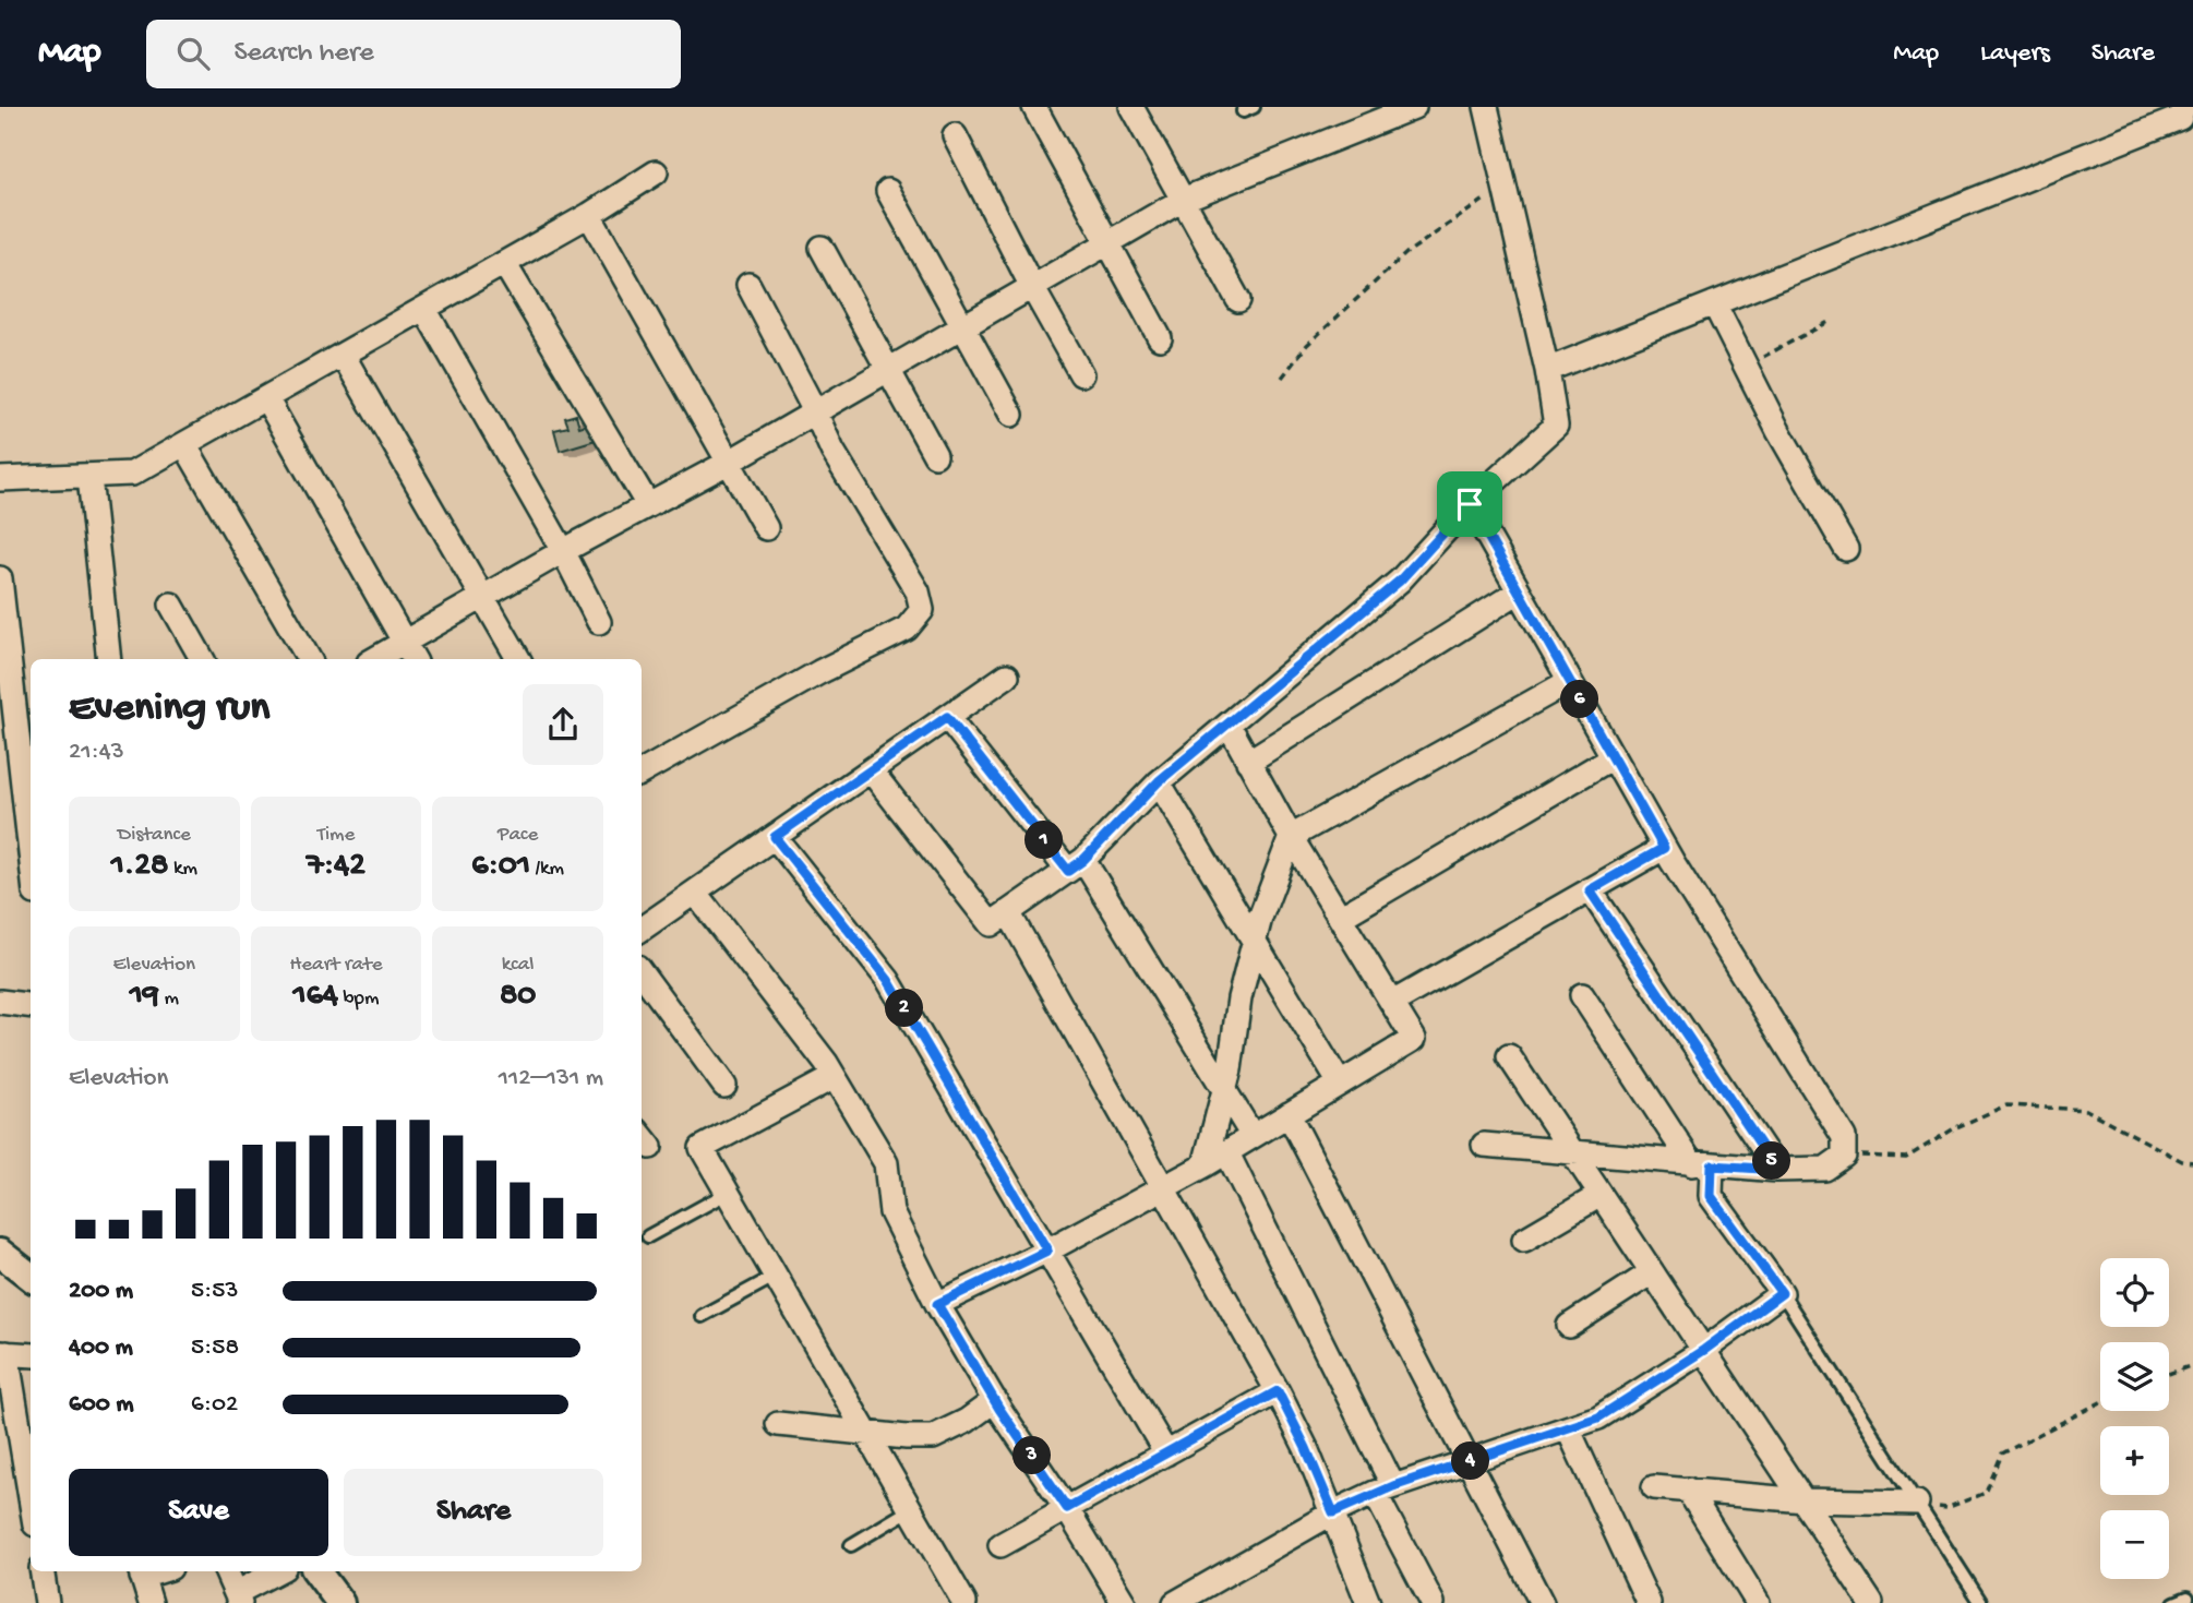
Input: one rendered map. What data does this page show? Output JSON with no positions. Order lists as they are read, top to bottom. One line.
{"page":{"header":"Map","search":"Search here","nav":["Map","Layers","Share"],"heading":["Evening run","21:43"],"pins":["6","1","2","5","3","4"],"stats":[["Distance","1.28 km"],["Time","7:42"],["Pace","6:01 /km"],["Elevation","19 m"],["Heart rate","164 bpm"],["kcal","80"]],"chart":["Elevation","112–131 m"],"map_buttons":["+","−"],"list":[{"name":"200 m","note":"5:53"},{"name":"400 m","note":"5:58"},{"name":"600 m","note":"6:02"}],"buttons":["Save","Share"]}}
